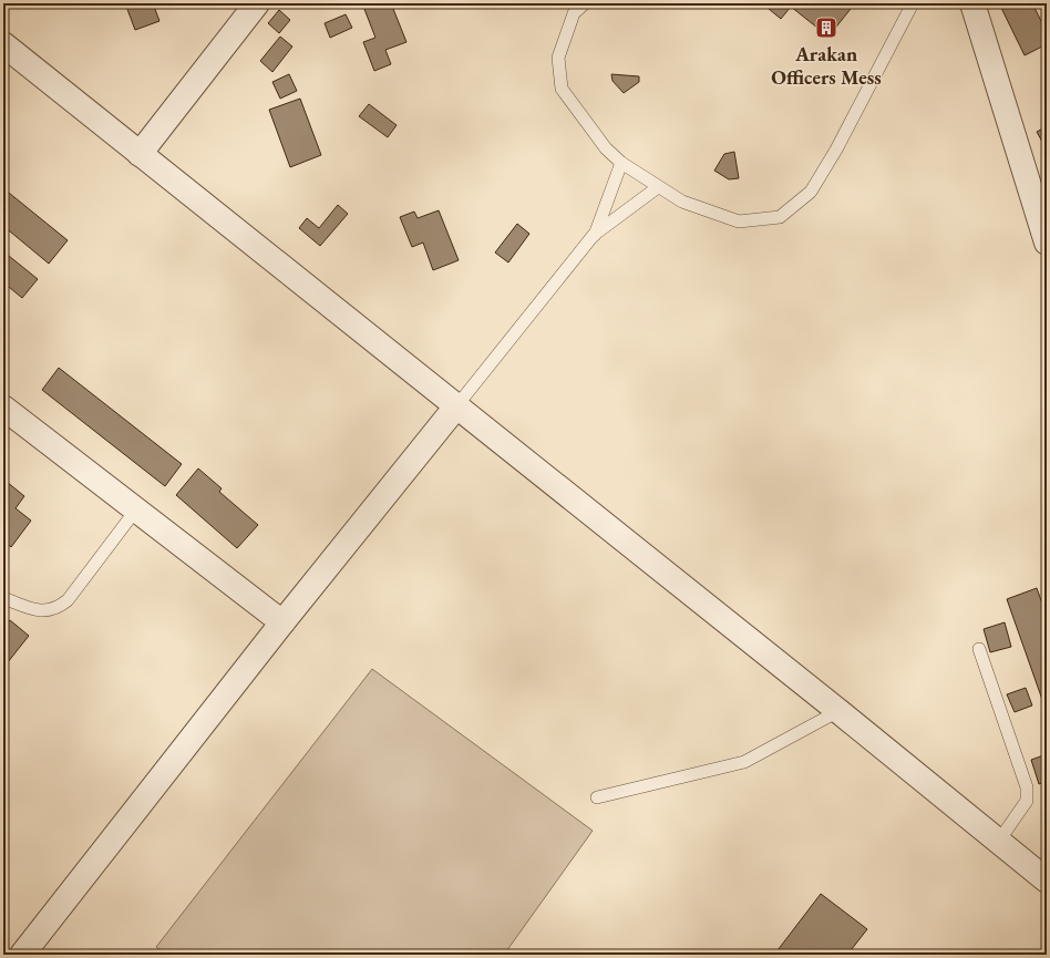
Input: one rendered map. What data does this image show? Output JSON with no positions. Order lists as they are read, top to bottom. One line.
{"places":{"building":["Arakan Officers Mess"]}}
